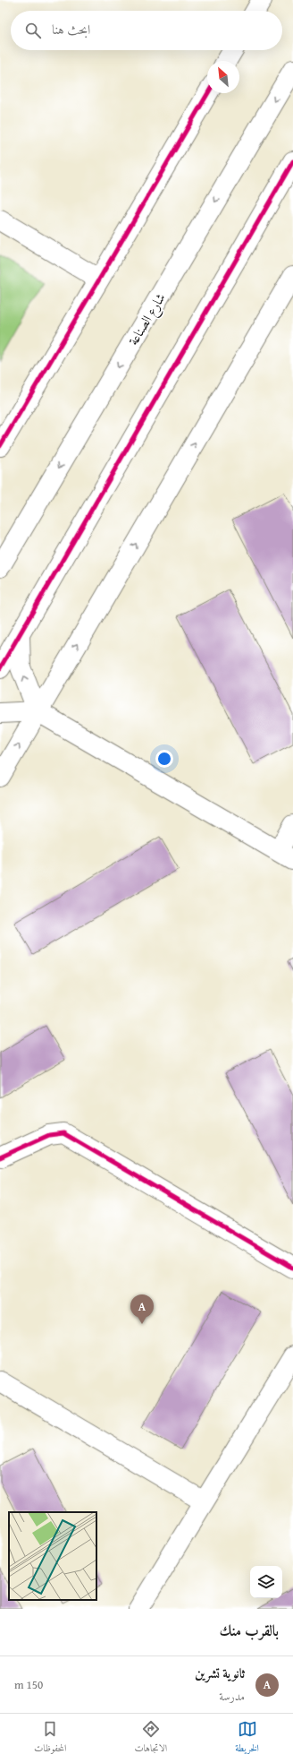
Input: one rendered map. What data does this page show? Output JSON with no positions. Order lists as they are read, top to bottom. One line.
{"streets":{"street":["شارع الصناعة"]},"north":"top left","page":{"search":"ابحث هنا","pins":"A","heading":"بالقرب منك","list":[{"mark":"A","name":"ثانوية تشرين","note":"مدرسة","value":"150 m"}],"nav":["الخريطة","الاتجاهات","المحفوظات"]}}
